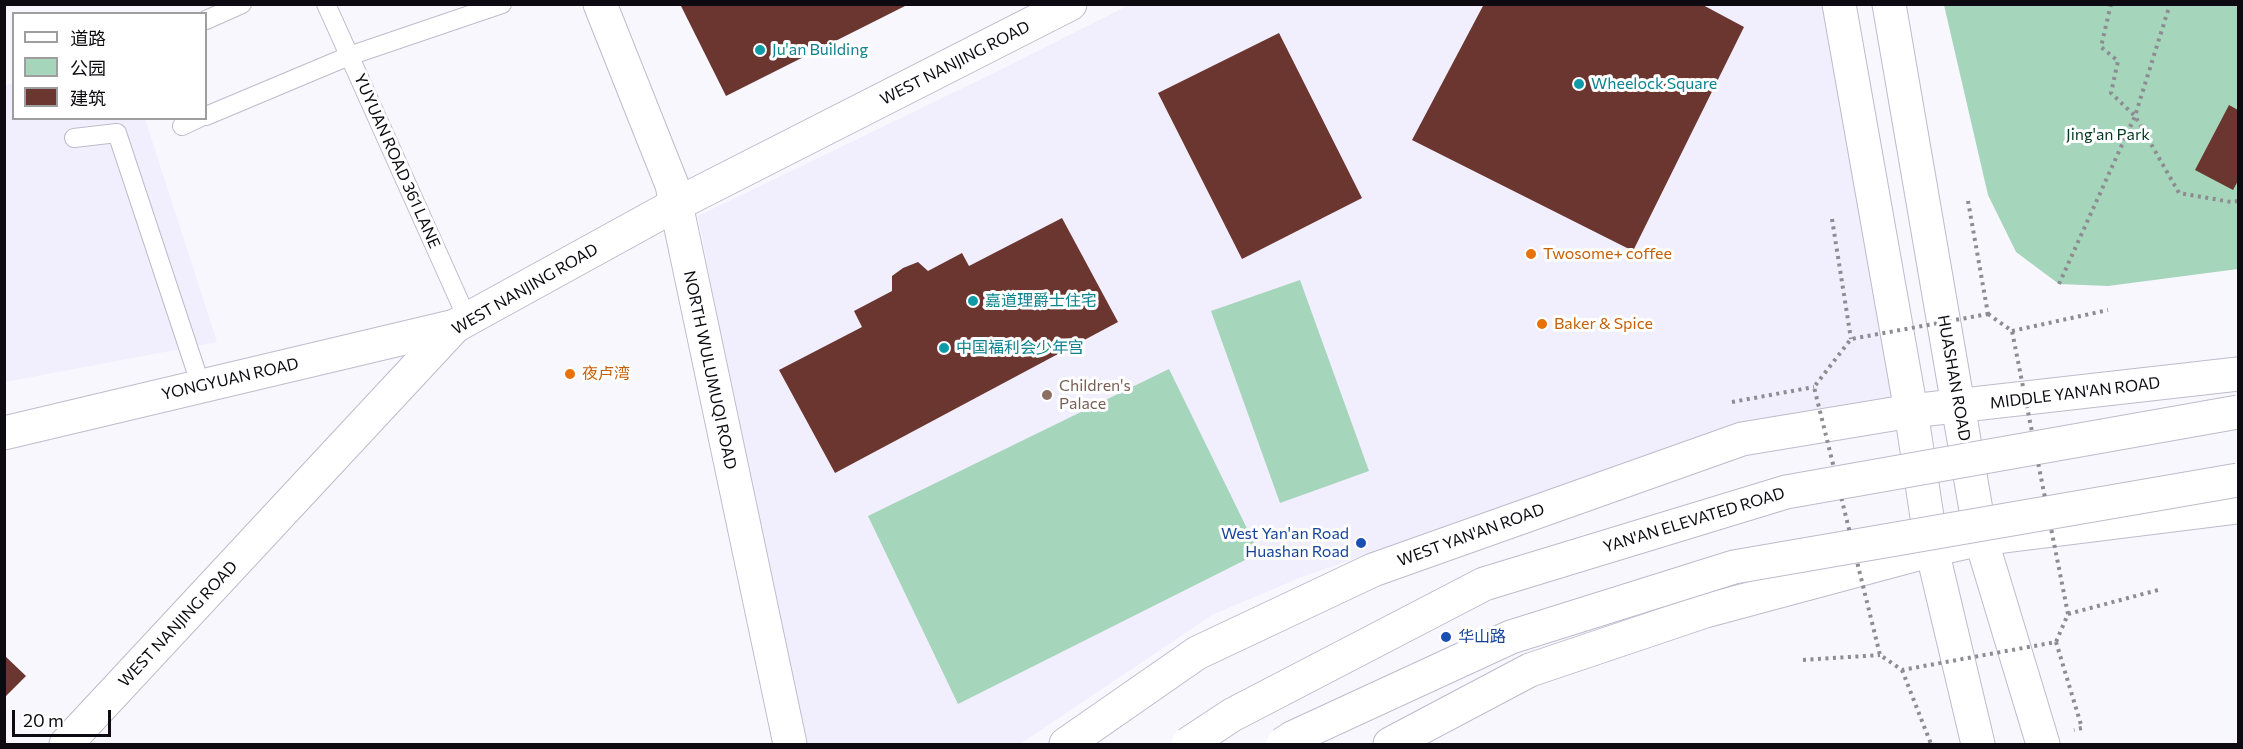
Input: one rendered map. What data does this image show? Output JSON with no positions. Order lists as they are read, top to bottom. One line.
{"streets":{"main road":["WEST NANJING ROAD","NORTH WULUMUQI ROAD","HUASHAN ROAD","YONGYUAN ROAD","MIDDLE YAN'AN ROAD","YAN'AN ELEVATED ROAD","WEST YAN'AN ROAD"],"lane":["YUYUAN ROAD 361 LANE"]},"crossings":[["WEST NANJING ROAD","YUYUAN ROAD 361 LANE"],["WEST NANJING ROAD","NORTH WULUMUQI ROAD"],["WEST NANJING ROAD","YONGYUAN ROAD"],["YUYUAN ROAD 361 LANE","YONGYUAN ROAD"],["HUASHAN ROAD","MIDDLE YAN'AN ROAD"],["MIDDLE YAN'AN ROAD","WEST YAN'AN ROAD"]],"parks":["Jing'an Park"],"places":["Ju'an Building","Wheelock Square","Twosome+ coffee","嘉道理爵士住宅","Baker & Spice","中国福利会少年宫","夜卢湾","Children's Palace","West Yan'an Road Huashan Road","华山路"],"legend":["道路","公园","建筑"],"scale_bar":"20 m"}
